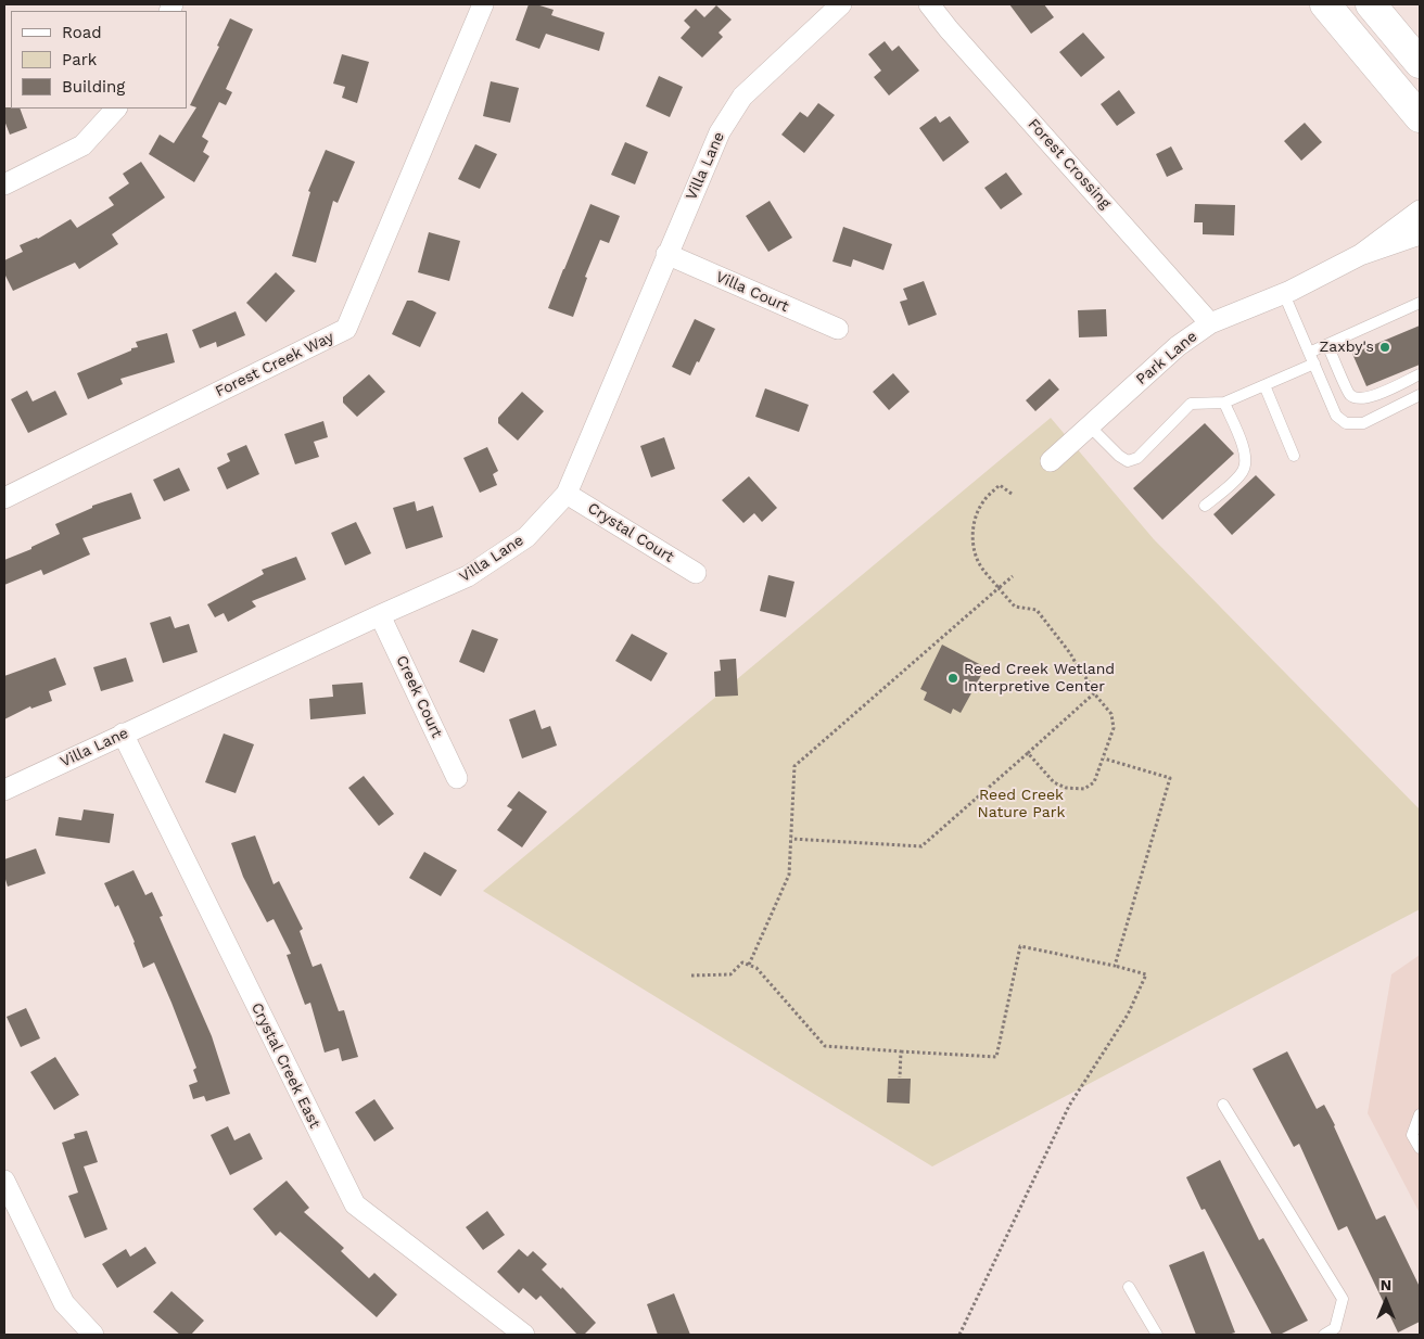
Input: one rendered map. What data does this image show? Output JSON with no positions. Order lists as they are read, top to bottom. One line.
{"streets":{"street":["Forest Crossing","Villa Lane","Villa Court","Park Lane","Forest Creek Way","Crystal Court","Creek Court","Crystal Creek East"]},"crossings":[["Forest Crossing","Park Lane"],["Villa Lane","Villa Court"],["Villa Lane","Crystal Court"],["Villa Lane","Creek Court"],["Villa Lane","Crystal Creek East"]],"parks":["Reed Creek Nature Park"],"places":["Zaxby's","Reed Creek Wetland Interpretive Center"],"legend":["Road","Park","Building"],"north":"top"}
